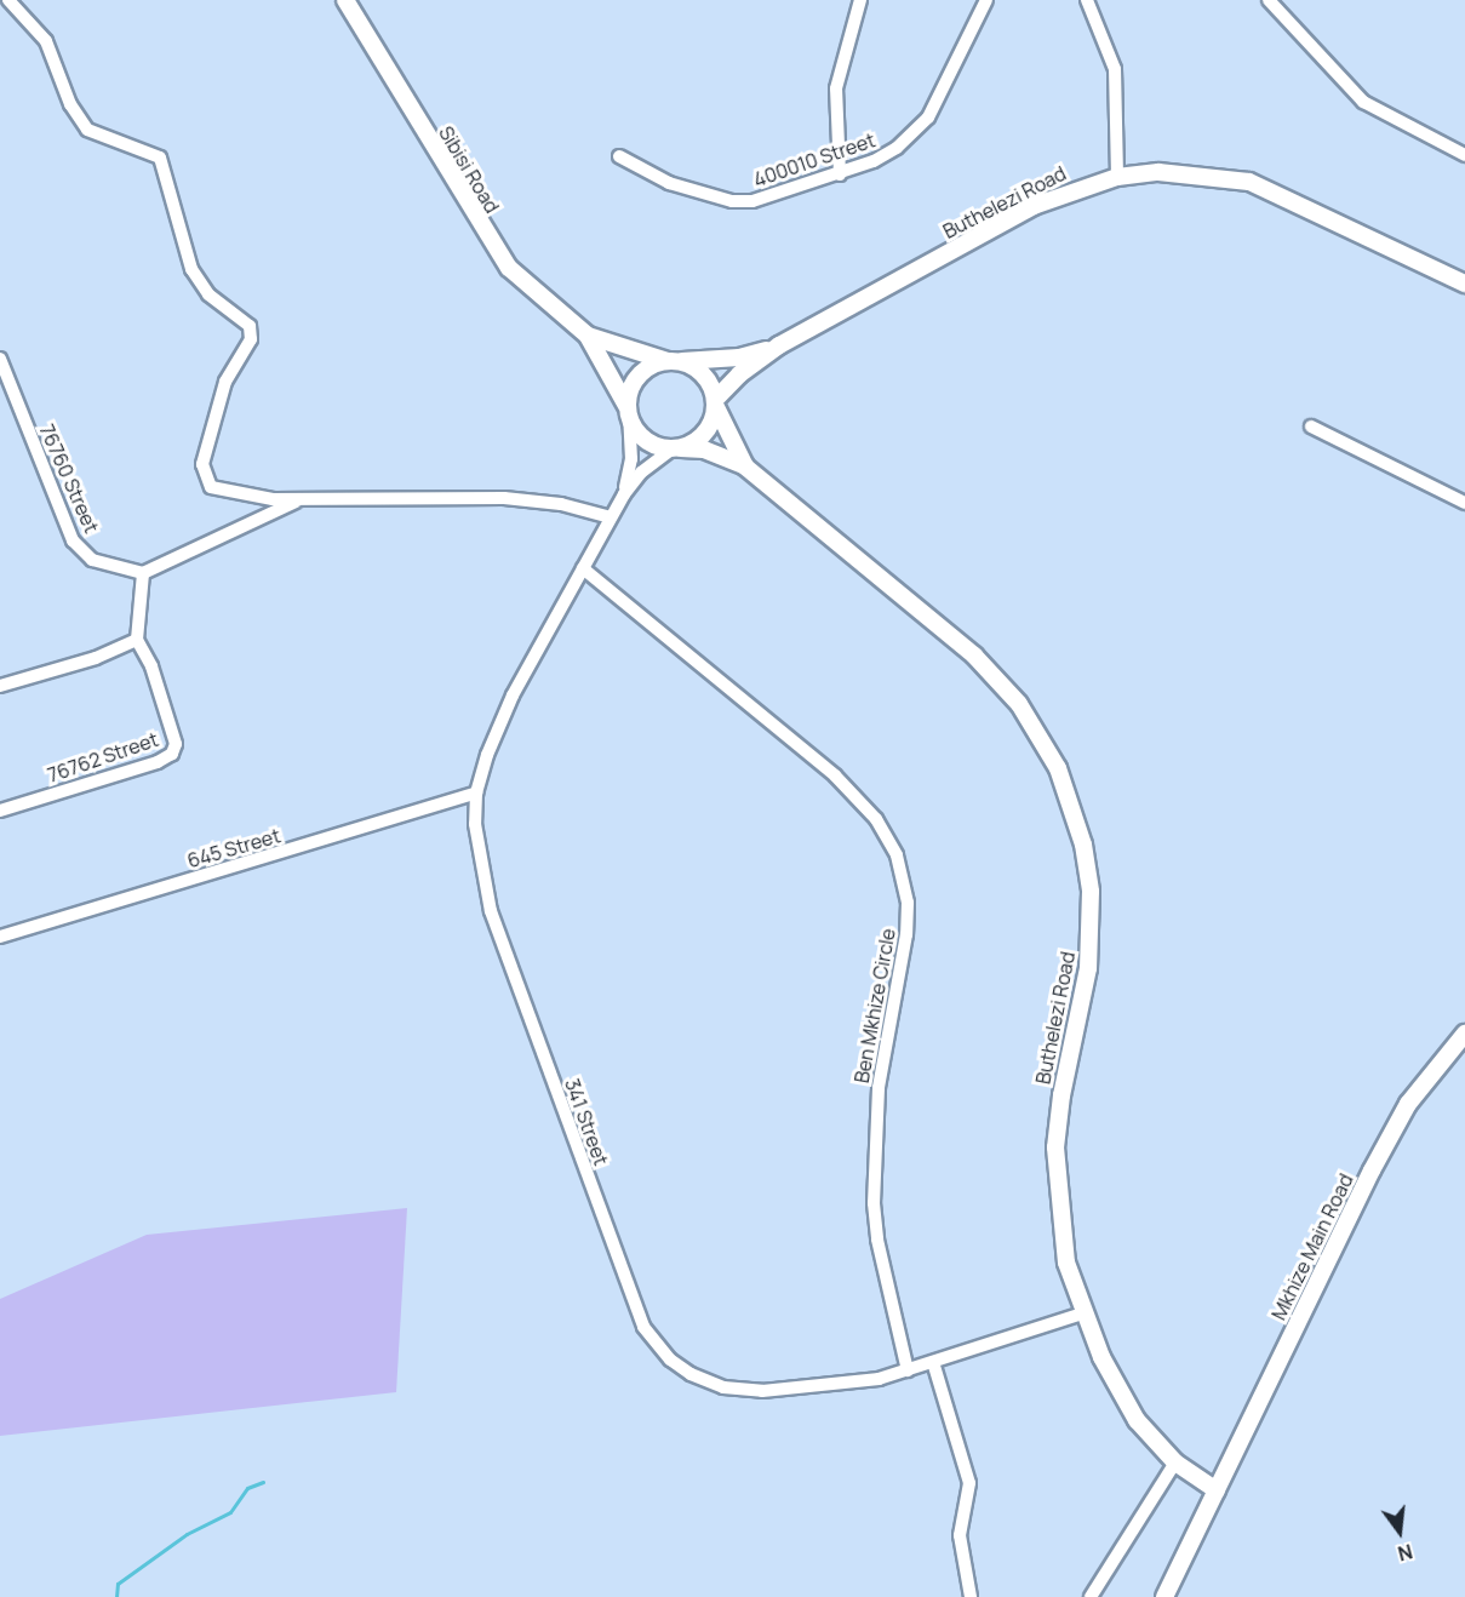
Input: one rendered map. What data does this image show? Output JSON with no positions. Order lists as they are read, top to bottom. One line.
{"streets":{"street":["400010 Street","Sibisi Road","Buthelezi Road","76760 Street","76762 Street","645 Street","Ben Mkhize Circle","341 Street","Mkhize Main Road"]},"crossings":[["Sibisi Road","Buthelezi Road"],["Sibisi Road","341 Street"],["Buthelezi Road","341 Street"],["Buthelezi Road","Mkhize Main Road"],["645 Street","341 Street"],["Ben Mkhize Circle","341 Street"]],"north":"bottom"}
